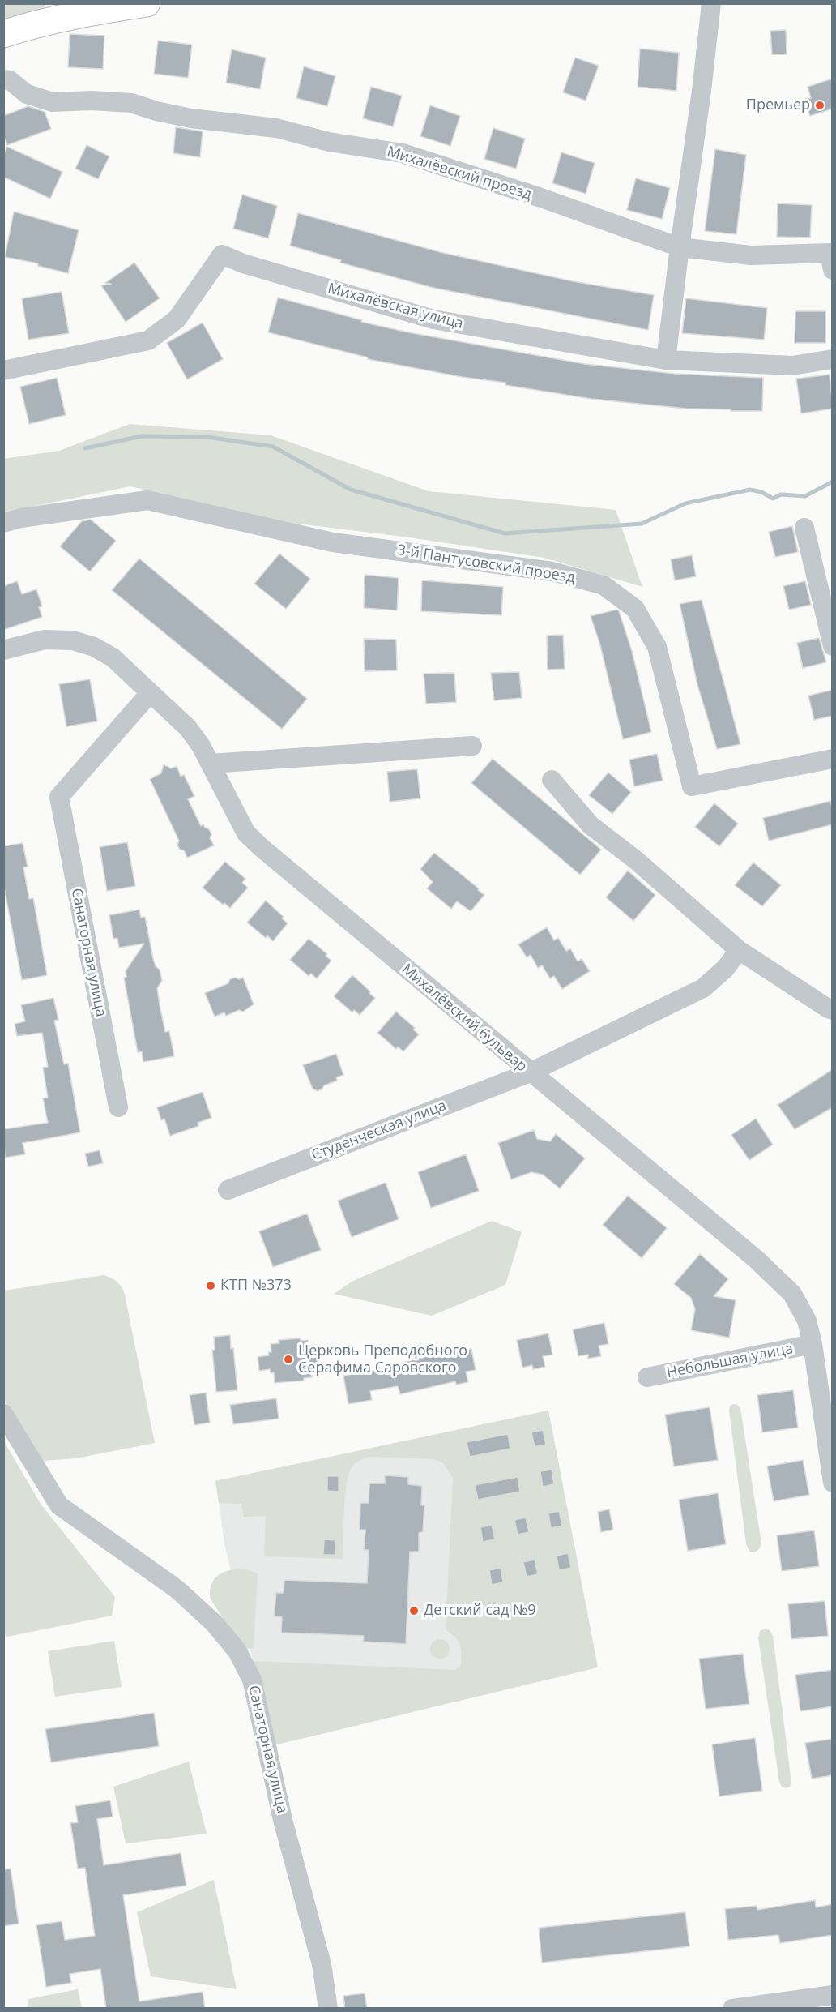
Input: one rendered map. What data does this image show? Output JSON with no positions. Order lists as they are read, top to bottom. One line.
{"streets":{"street":["Михалёвский проезд","Михалёвская улица","3-й Пантусовский проезд","Санаторная улица","Михалёвский бульвар","Студенческая улица","Небольшая улица"]},"crossings":[["Санаторная улица","Михалёвский бульвар"],["Михалёвский бульвар","Студенческая улица"],["Михалёвский бульвар","Небольшая улица"]],"places":["Премьер","КТП №373","Церковь Преподобного Серафима Саровского","Детский сад №9"]}
